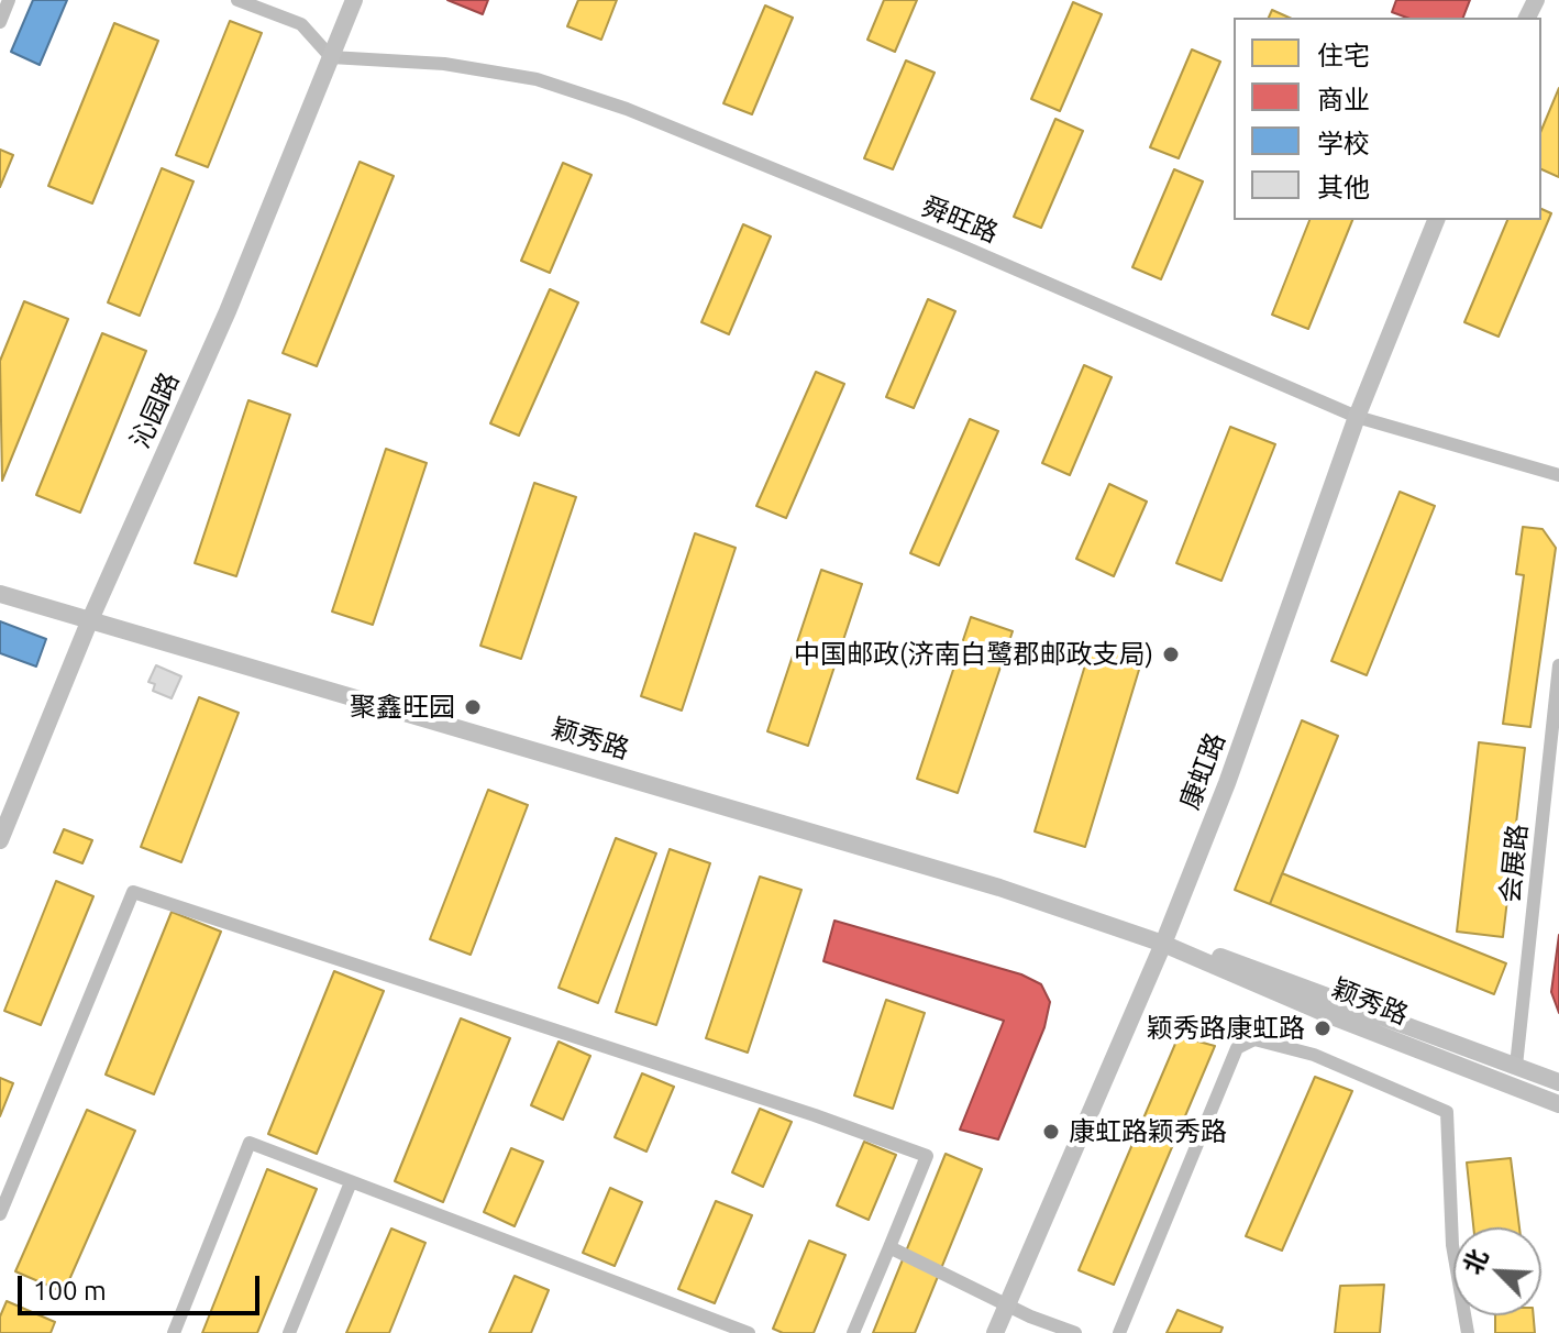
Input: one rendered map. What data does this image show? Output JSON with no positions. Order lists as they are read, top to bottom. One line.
{"streets":{"main road":["沁园路","颖秀路","康虹路"],"street":["舜旺路","会展路"]},"crossings":[["舜旺路","沁园路"],["舜旺路","康虹路"],["沁园路","颖秀路"],["颖秀路","康虹路"],["颖秀路","会展路"]],"places":["中国邮政(济南白鹭郡邮政支局)","聚鑫旺园","颖秀路康虹路","康虹路颖秀路"],"legend":["住宅","商业","学校","其他"],"scale_bar":"100 m","north":"top left"}
